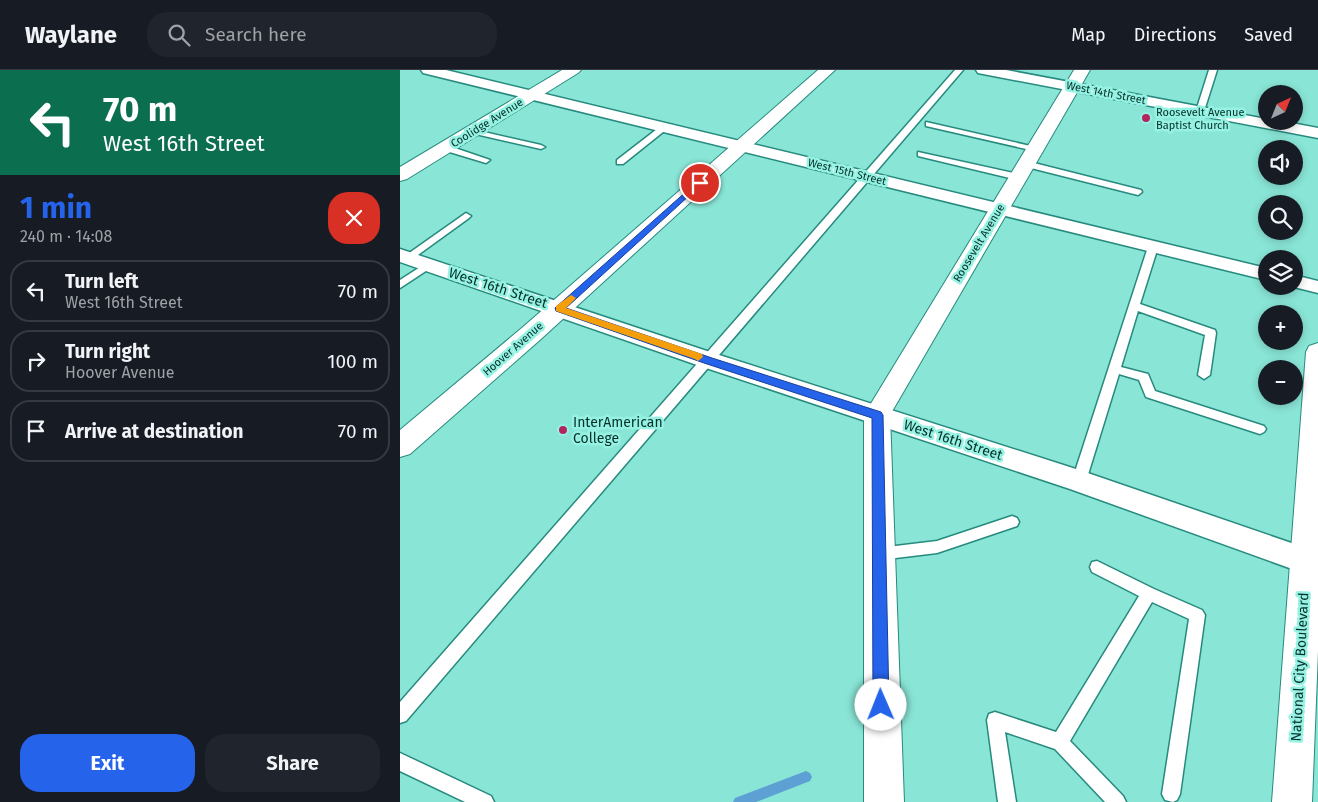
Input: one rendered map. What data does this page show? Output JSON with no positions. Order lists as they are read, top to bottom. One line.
{"streets":{"street":["West 14th Street","Coolidge Avenue","West 15th Street","Roosevelt Avenue","West 16th Street","Hoover Avenue","National City Boulevard"]},"crossings":[["West 14th Street","Roosevelt Avenue"],["Coolidge Avenue","West 15th Street"],["West 15th Street","Roosevelt Avenue"],["West 15th Street","Hoover Avenue"],["Roosevelt Avenue","West 16th Street"],["West 16th Street","Hoover Avenue"],["West 16th Street","National City Boulevard"]],"places":["Roosevelt Avenue Baptist Church","InterAmerican College"],"north":"top right","page":{"header":"Waylane","search":"Search here","nav":["Map","Directions","Saved"],"turn":["70 m","West 16th Street"],"map_buttons":["+","−"],"heading":["1 min","240 m · 14:08"],"list":[{"name":"Turn left","note":"West 16th Street","value":"70 m"},{"name":"Turn right","note":"Hoover Avenue","value":"100 m"},{"name":"Arrive at destination","value":"70 m"}],"buttons":["Exit","Share"]}}
